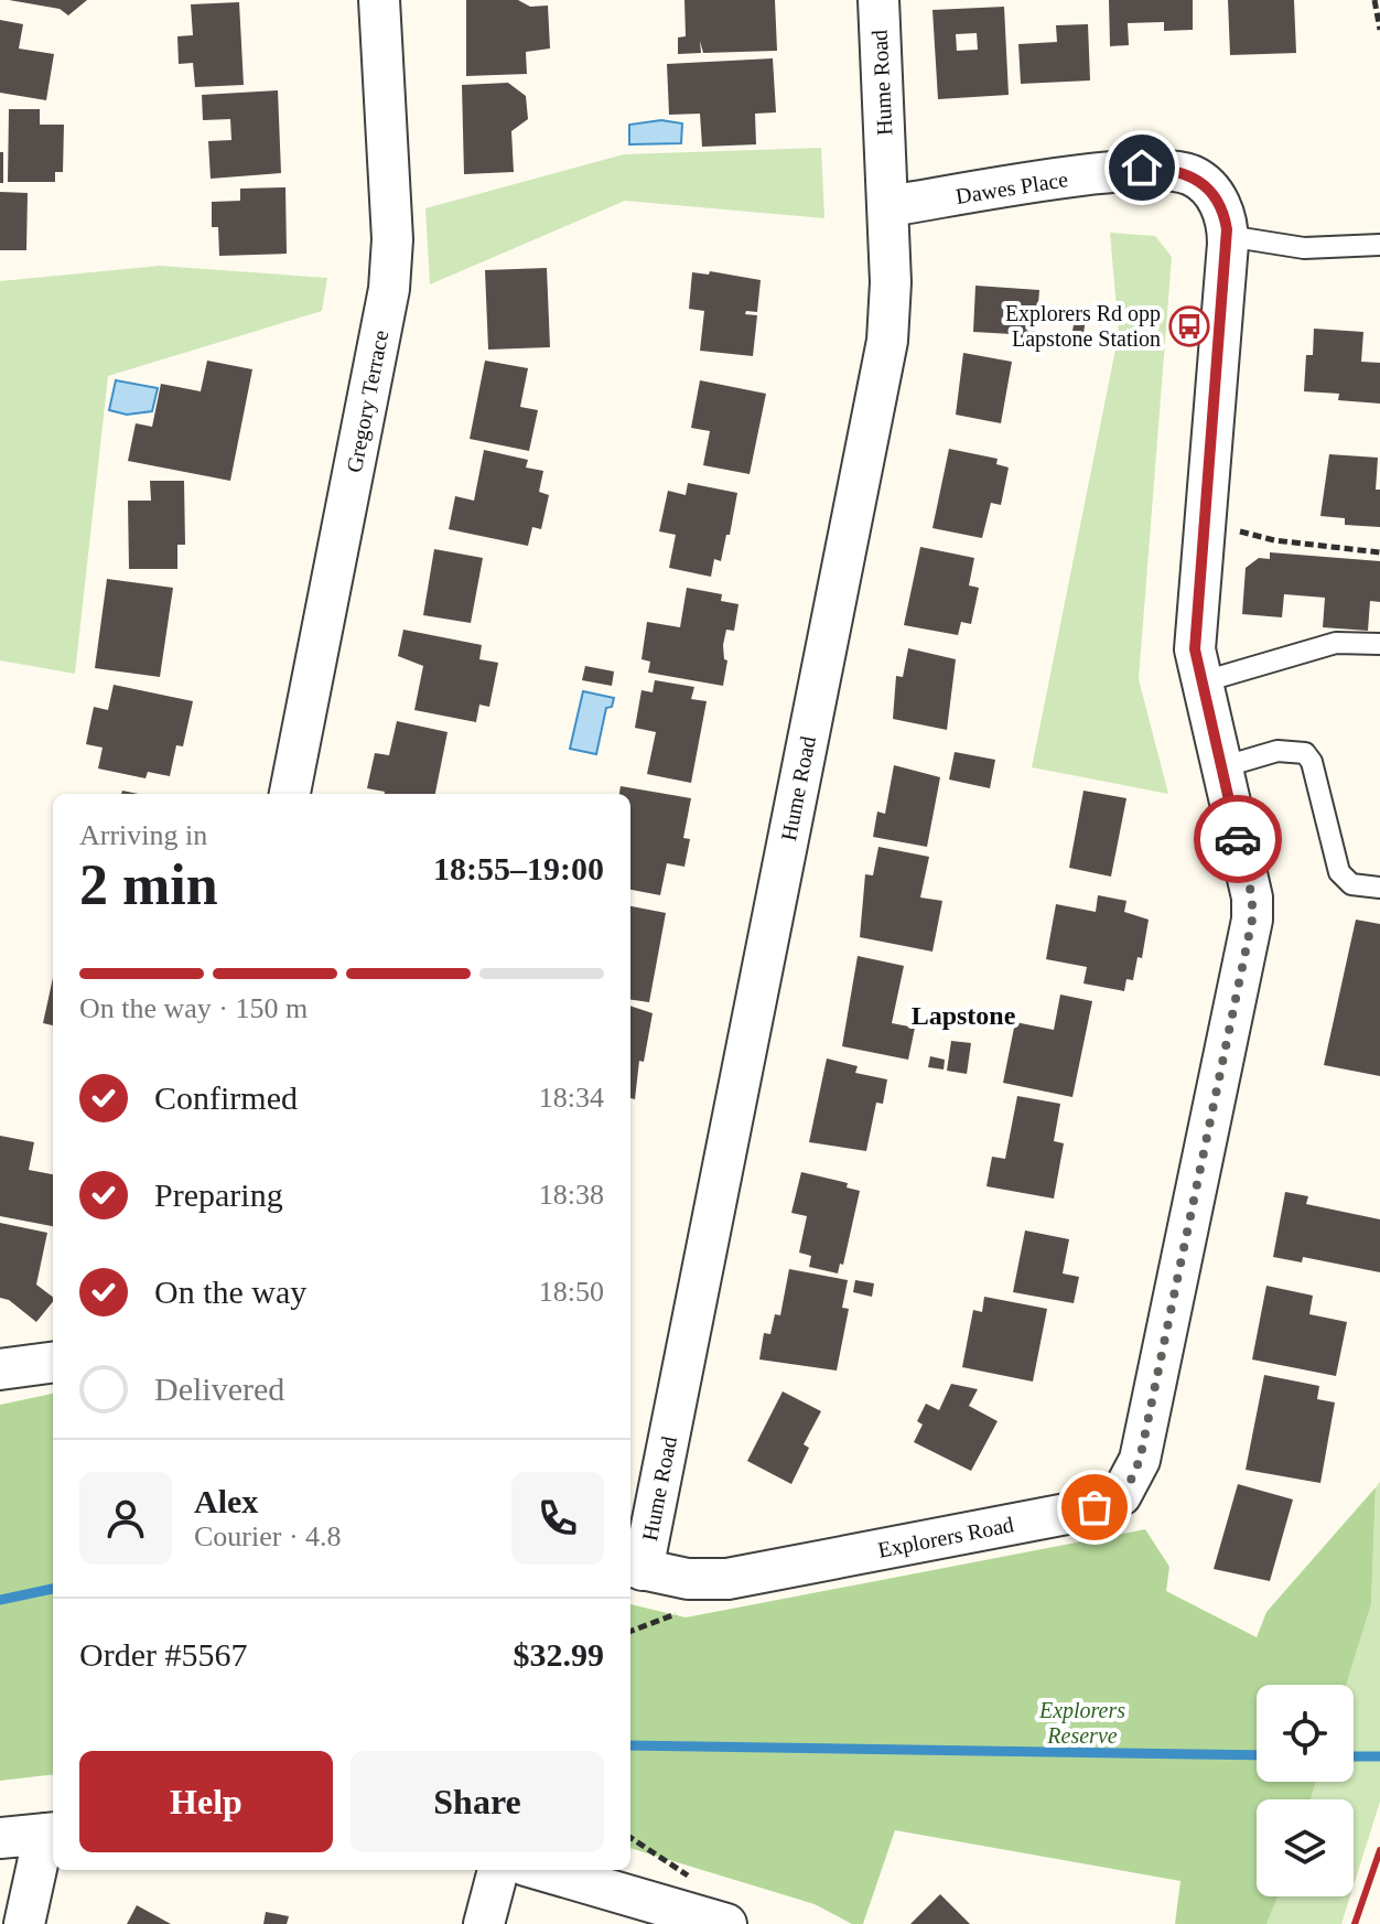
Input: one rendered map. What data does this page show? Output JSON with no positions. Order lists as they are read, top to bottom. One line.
{"streets":{"street":["Hume Road","Dawes Place","Gregory Terrace","Explorers Road"]},"crossings":[["Hume Road","Dawes Place"],["Hume Road","Explorers Road"],["Dawes Place","Explorers Road"]],"districts":["Lapstone"],"parks":["Explorers Reserve"],"places":{"bus stop":["Explorers Rd opp Lapstone Station"]},"page":{"heading":["2 min","Arriving in","18:55–19:00"],"panel":["Alex","Courier · 4.8","Order #5567","$32.99"],"bar":"On the way · 150 m","list":[["Confirmed","18:34"],["Preparing","18:38"],["On the way","18:50"],"Delivered"],"buttons":["Help","Share"]}}
